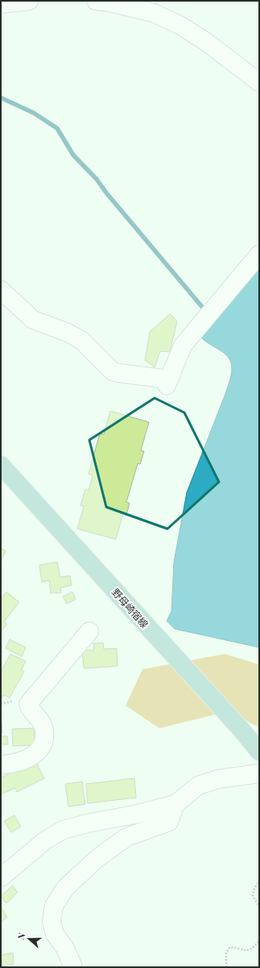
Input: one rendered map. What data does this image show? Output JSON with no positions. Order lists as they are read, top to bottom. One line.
{"streets":{"main road":["野母崎宿線"]},"north":"left"}
